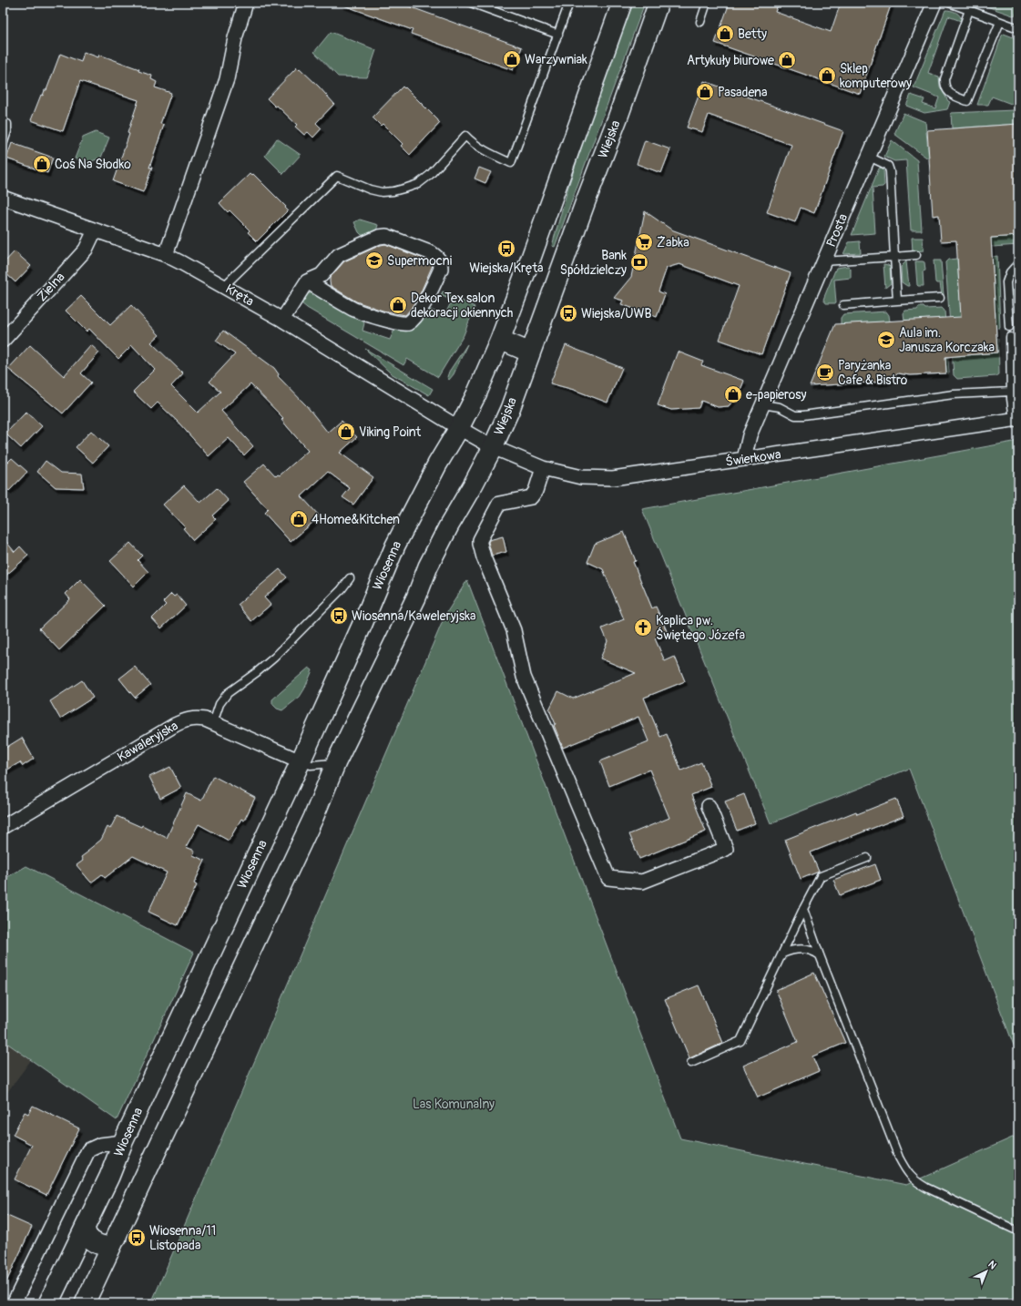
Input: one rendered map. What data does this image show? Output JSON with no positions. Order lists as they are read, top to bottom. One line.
{"streets":{"main road":["Wiejska","Wiosenna"],"street":["Prosta","Zielna","Kręta","Świerkowa","Kawaleryjska"]},"crossings":[["Wiejska","Kręta"],["Wiejska","Świerkowa"],["Wiejska","Wiosenna"],["Prosta","Świerkowa"],["Zielna","Kręta"],["Kręta","Wiosenna"],["Wiosenna","Kawaleryjska"]],"parks":["Las Komunalny"],"places":{"shop":["Betty","Warzywniak","Artykuły biurowe","Sklep komputerowy","Pasadena","Coś Na Słodko","Dekor Tex salon dekoracji okiennych","e-papierosy","Viking Point","4Home&Kitchen"],"supermarket":["Żabka"],"bus stop":["Wiejska/Kręta","Wiejska/UWB","Wiosenna/Kaweleryjska","Wiosenna/11 Listopada"],"school or university":["Supermocni","Aula im. Janusza Korczaka"],"bank":["Bank Spółdzielczy"],"cafe":["Paryżanka Cafe & Bistro"],"church":["Kaplica pw. Świętego Józefa"]},"north":"top right"}
